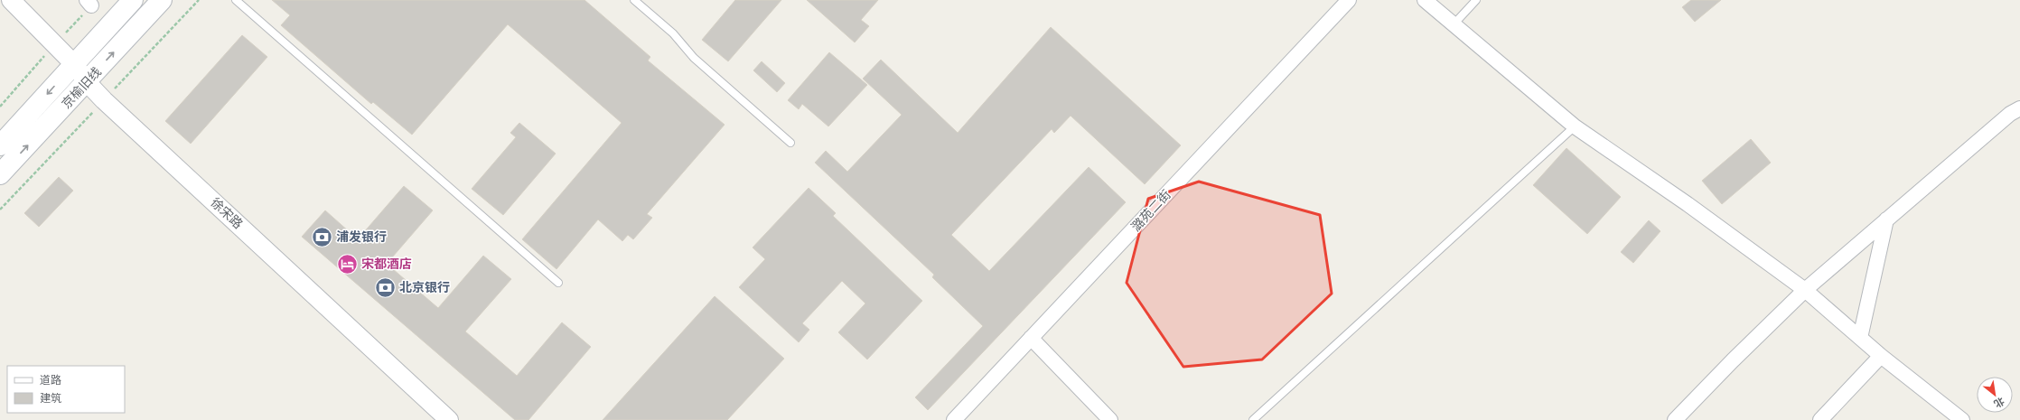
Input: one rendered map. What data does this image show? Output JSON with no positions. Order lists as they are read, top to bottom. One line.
{"streets":{"main road":["京榆旧线"],"street":["潞苑二街","徐宋路"]},"crossings":[["京榆旧线","徐宋路"]],"places":{"bank":["浦发银行","北京银行"],"hotel":["宋都酒店"]},"legend":["道路","建筑"],"north":"bottom right"}
